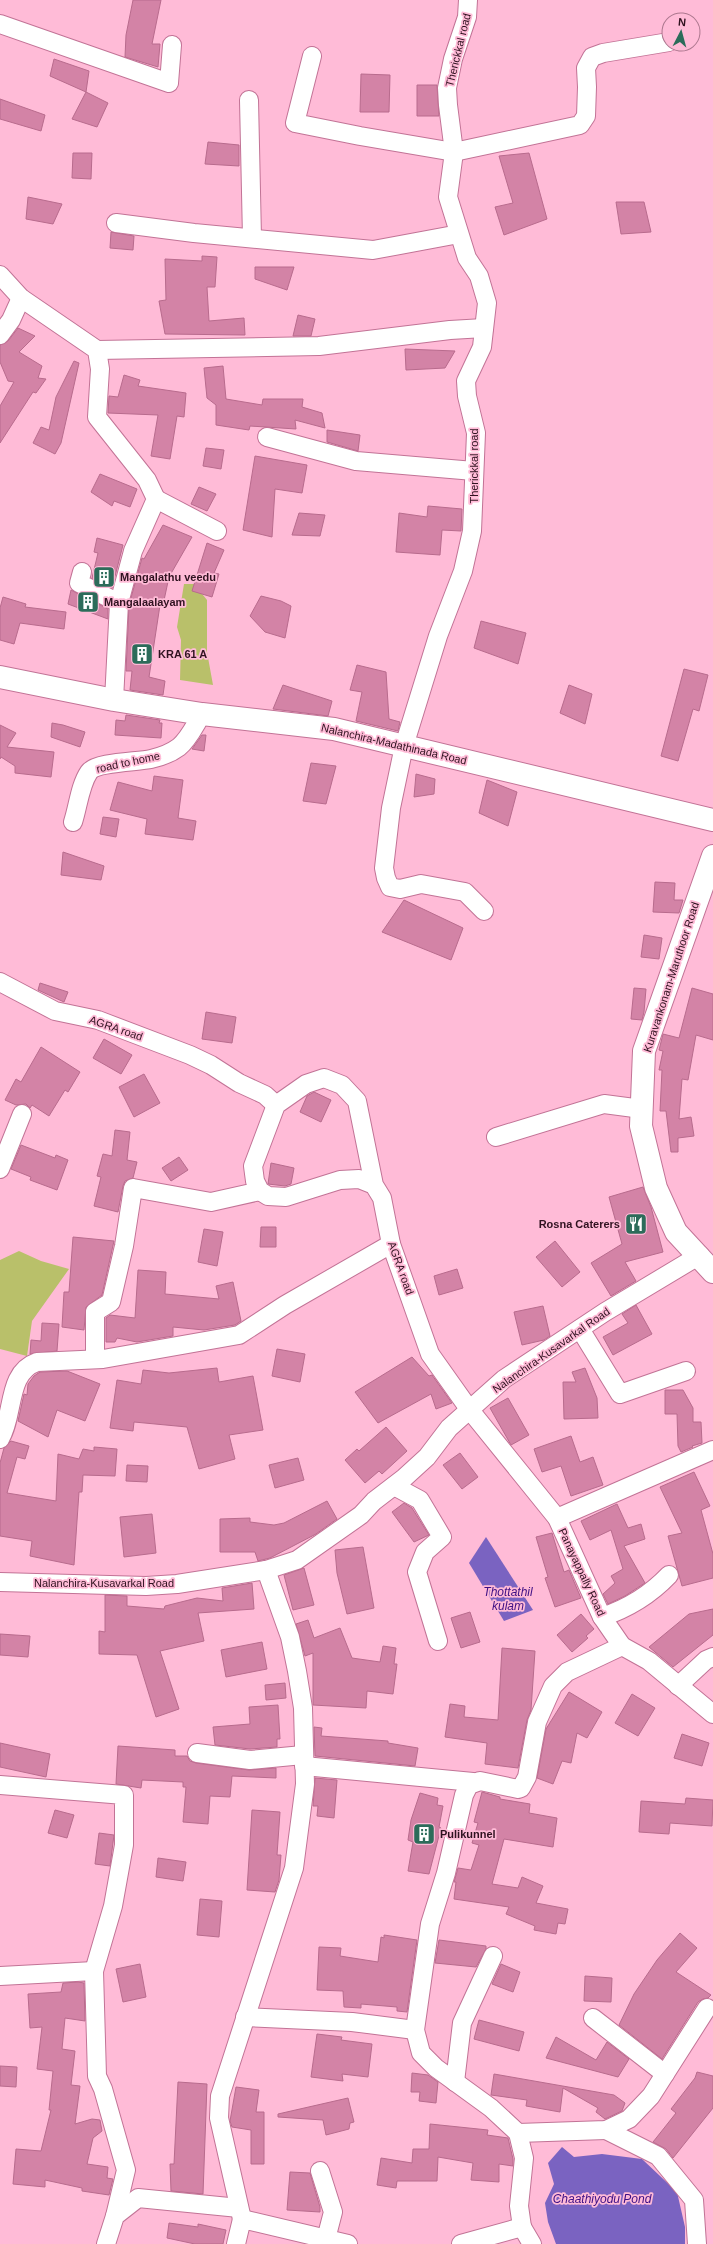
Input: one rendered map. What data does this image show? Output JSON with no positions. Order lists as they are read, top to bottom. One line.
{"streets":{"street":["Therickkal road","Nalanchira-Madathinada Road","road to home","Kuravankonam-Maruthoor Road","AGRA road","Nalanchira-Kusavarkal Road","Panayappally Road"]},"crossings":[["Therickkal road","Nalanchira-Madathinada Road"],["Nalanchira-Madathinada Road","road to home"],["Kuravankonam-Maruthoor Road","Nalanchira-Kusavarkal Road"],["AGRA road","Nalanchira-Kusavarkal Road"],["AGRA road","Panayappally Road"],["Nalanchira-Kusavarkal Road","Panayappally Road"]],"water":["Thottathil kulam","Chaathiyodu Pond"],"places":{"building":["Mangalathu veedu","Mangalaalayam","KRA 61 A","Pulikunnel"],"restaurant":["Rosna Caterers"]},"north":"top"}
